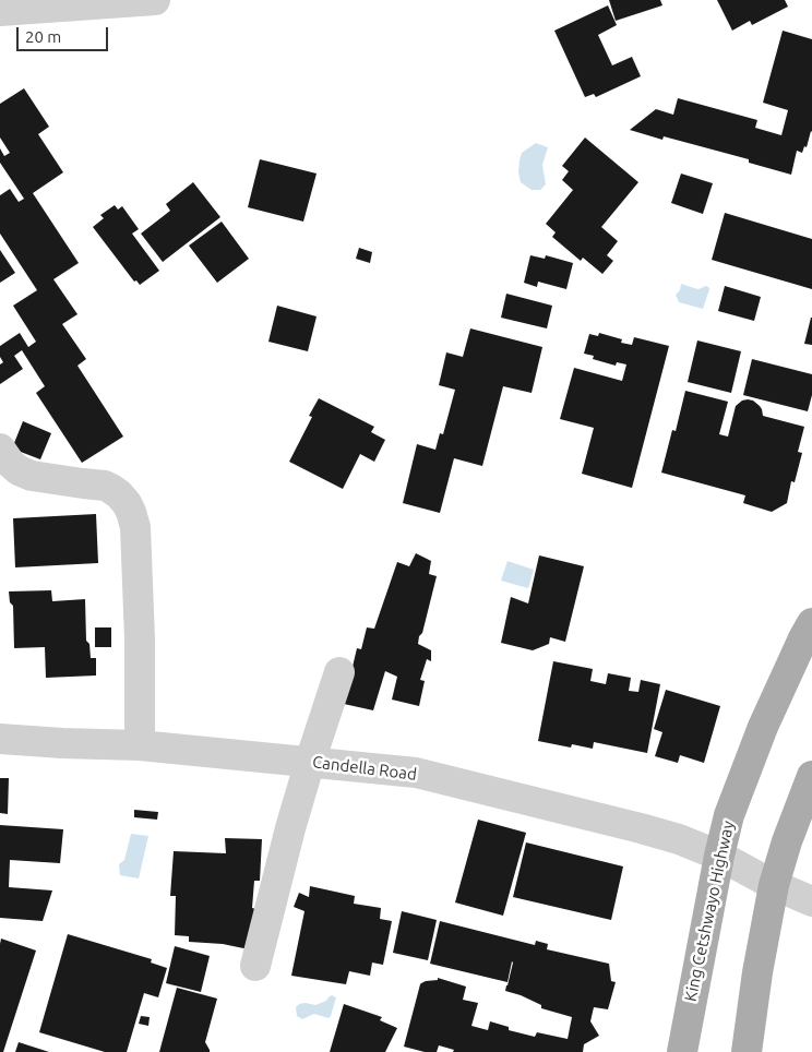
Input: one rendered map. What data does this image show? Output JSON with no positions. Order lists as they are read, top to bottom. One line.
{"streets":{"main road":["King Cetshwayo Highway"],"street":["Candella Road"]},"crossings":[["Candella Road","King Cetshwayo Highway"]],"scale_bar":"20 m"}
